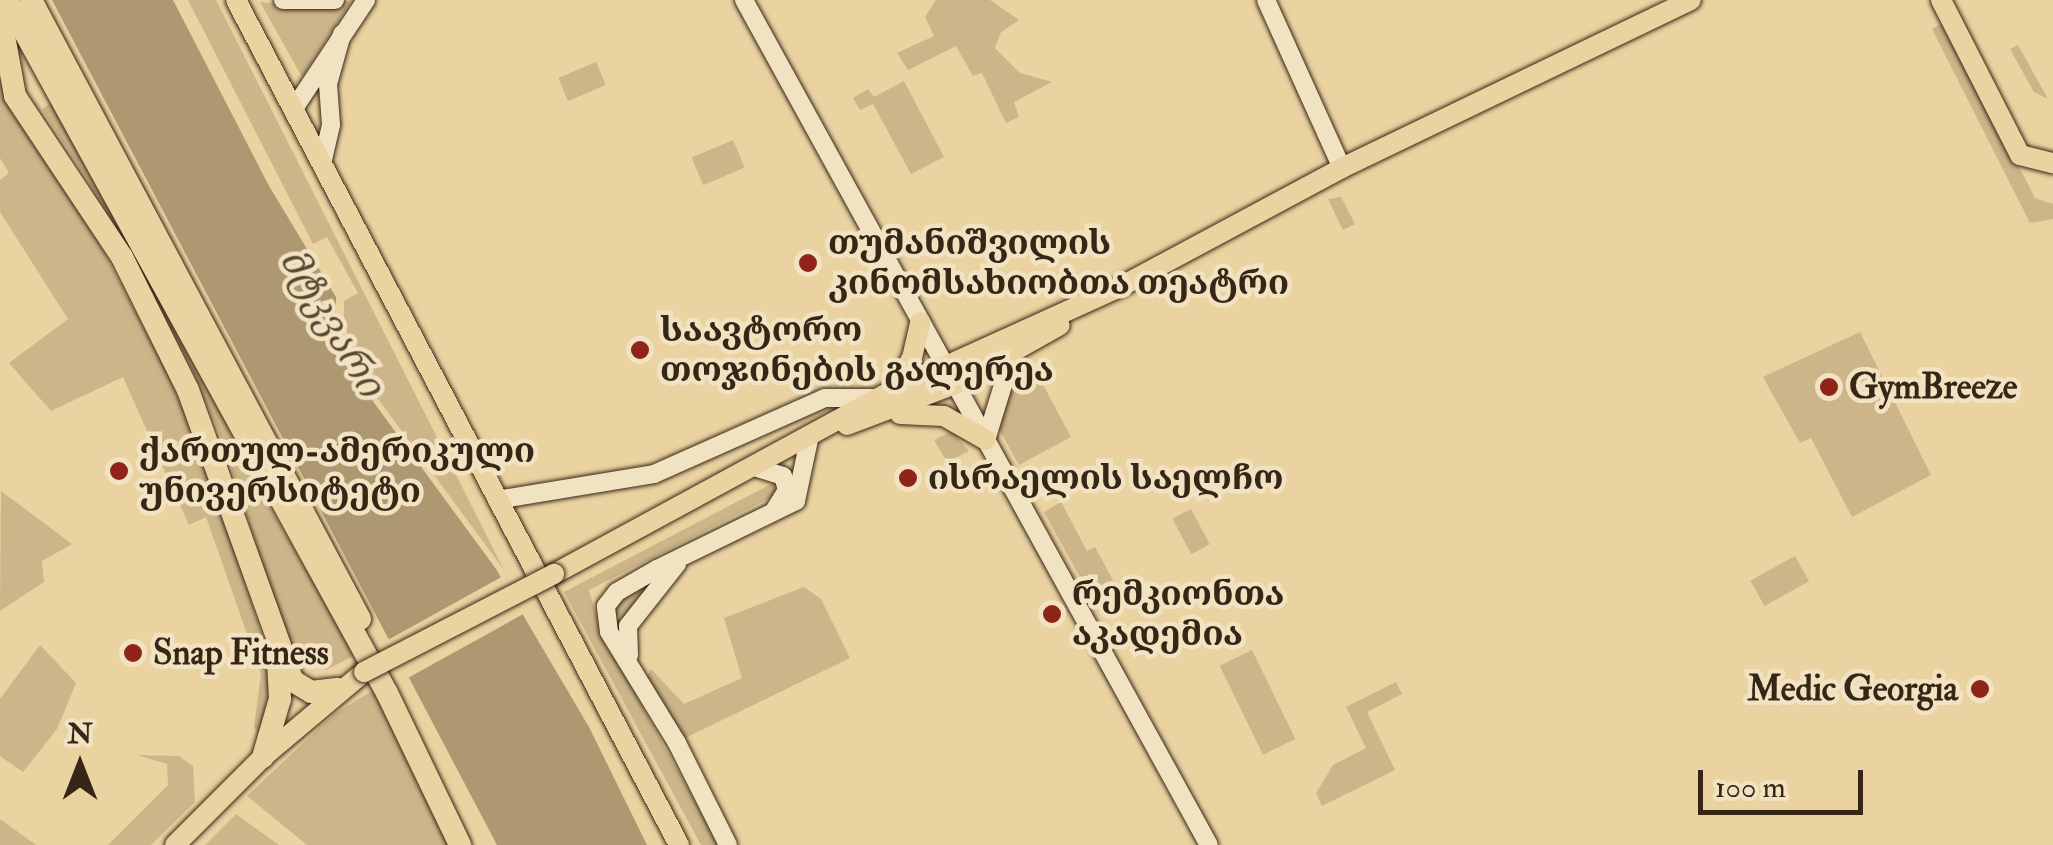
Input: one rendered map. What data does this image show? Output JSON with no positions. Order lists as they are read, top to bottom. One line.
{"water":["მტკვარი"],"places":["თუმანიშვილის კინომსახიობთა თეატრი","საავტორო თოჯინების გალერეა","GymBreeze","ქართულ-ამერიკული უნივერსიტეტი","ისრაელის საელჩო","რემკიონთა აკადემია","Snap Fitness","Medic Georgia"],"scale_bar":"100 m","north":"top"}
